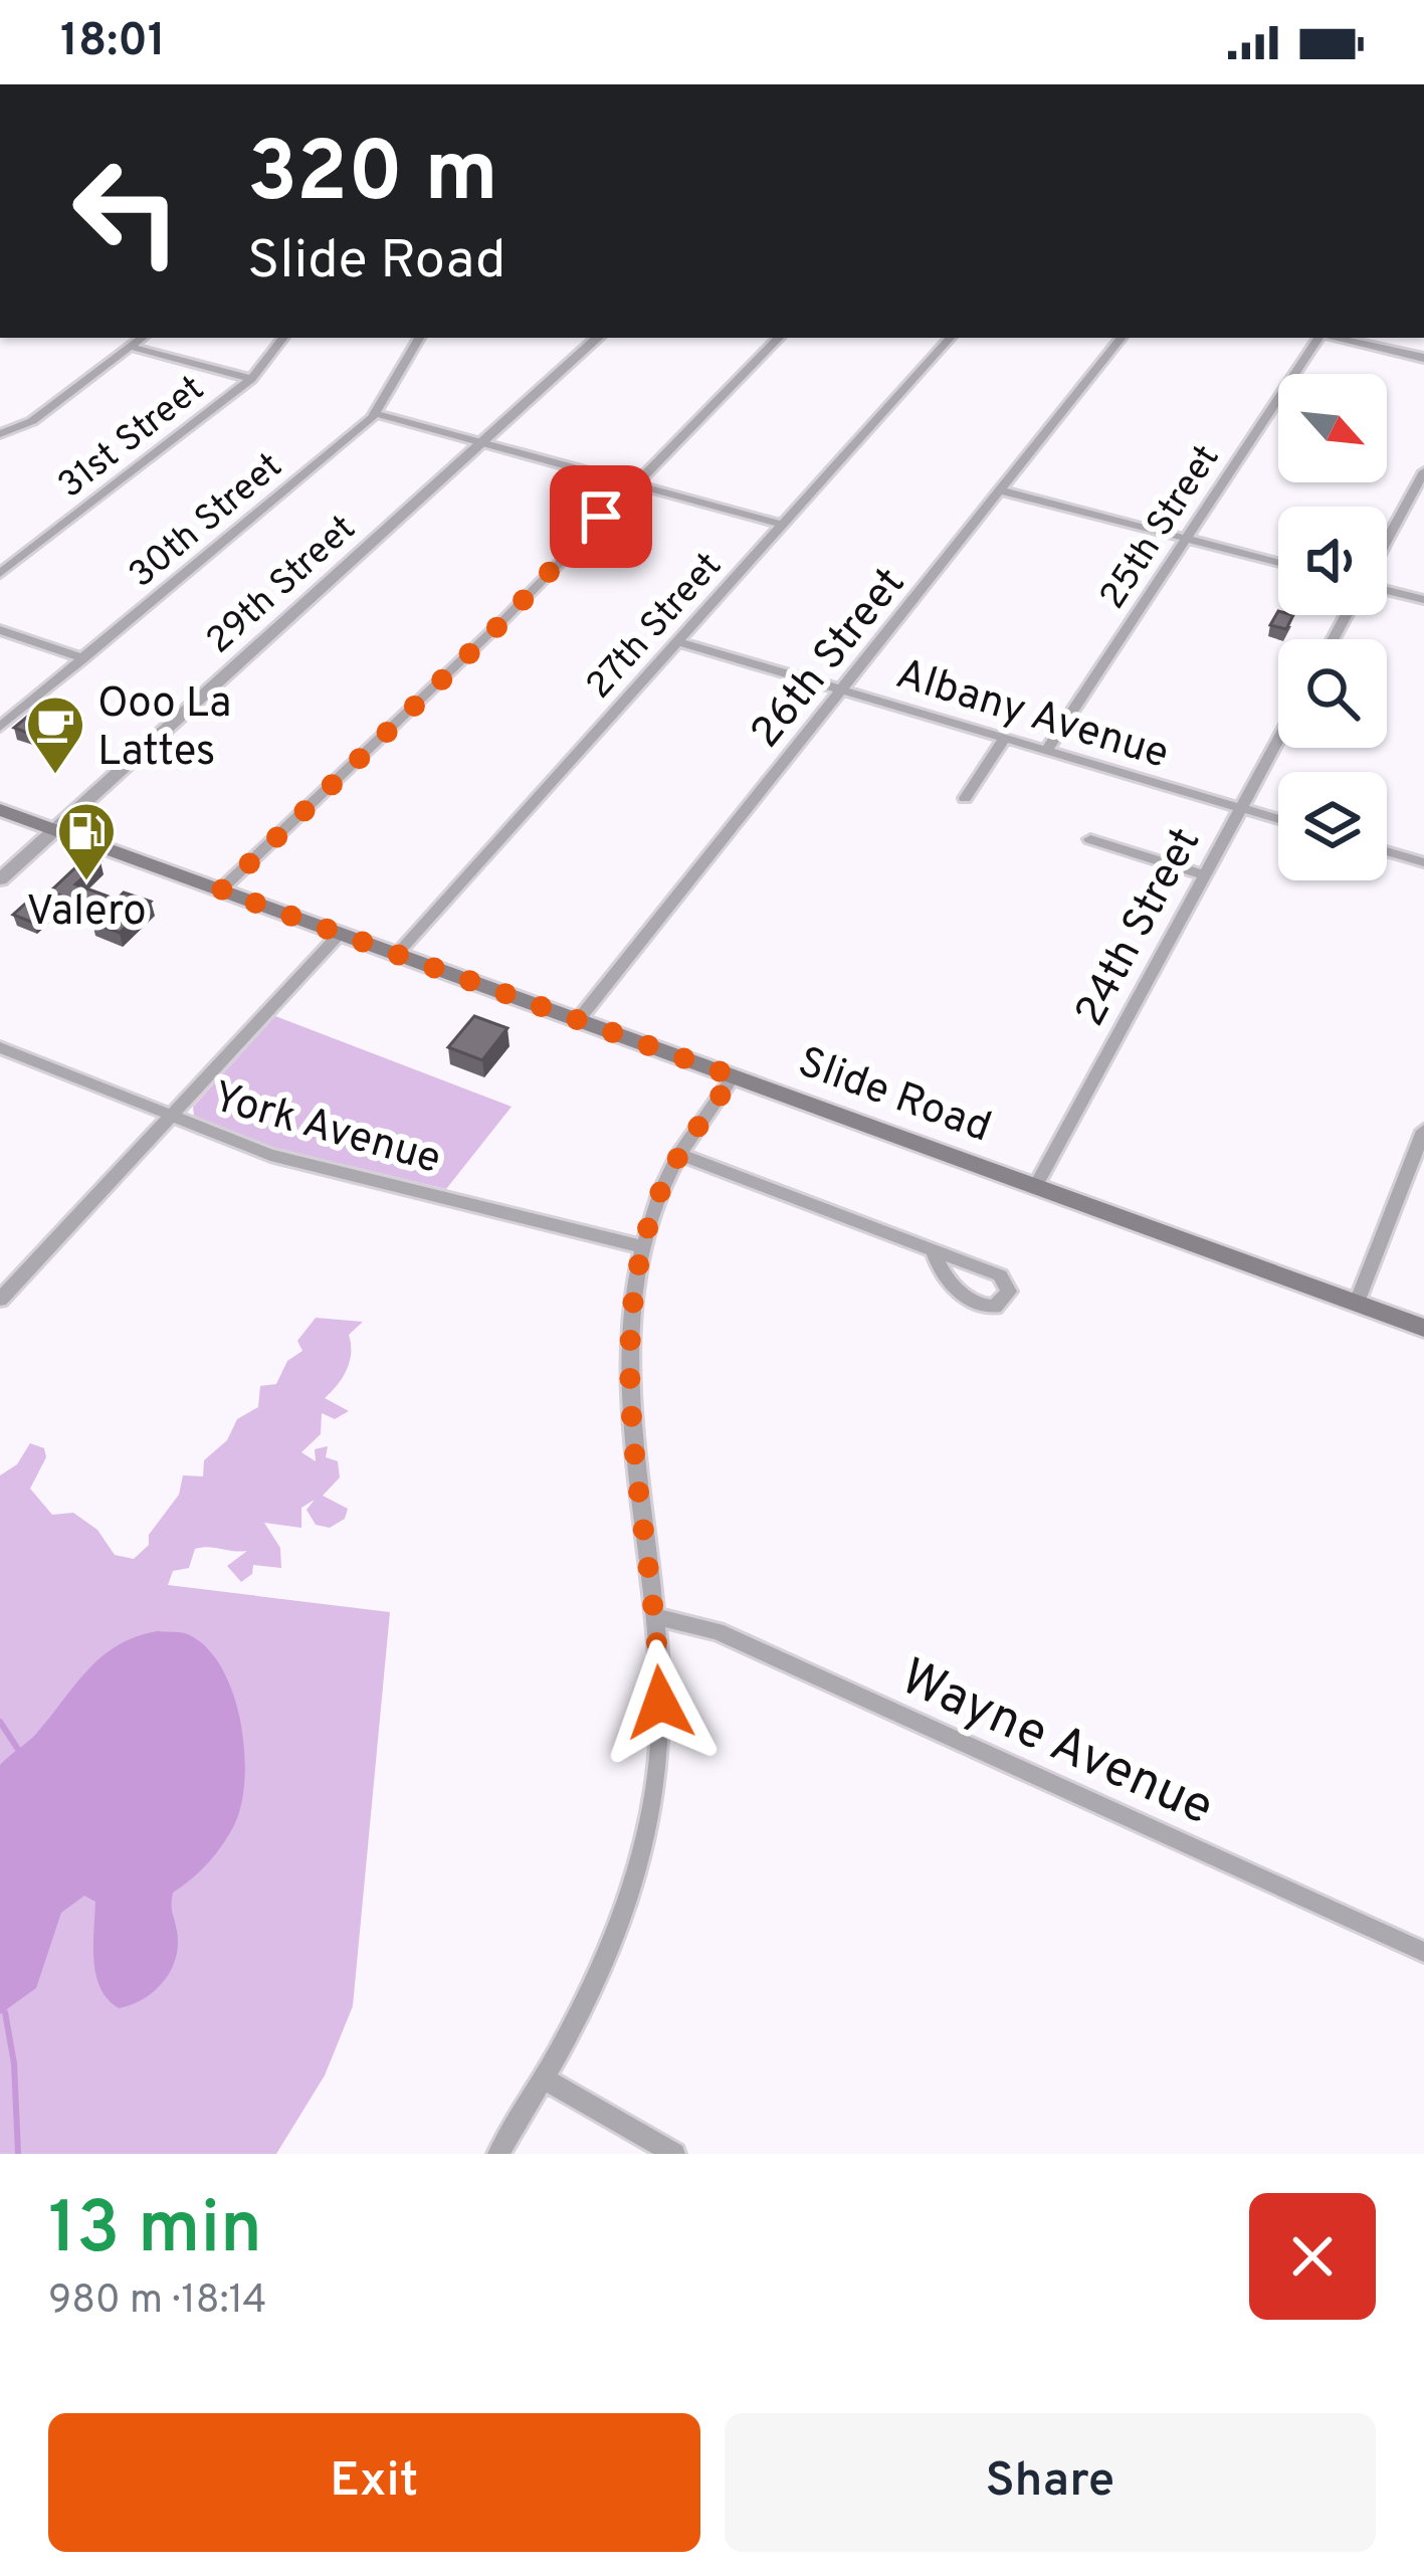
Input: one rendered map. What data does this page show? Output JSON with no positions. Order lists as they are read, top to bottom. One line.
{"streets":{"main road":["Slide Road"],"street":["31st Street","30th Street","25th Street","29th Street","27th Street","26th Street","Albany Avenue","24th Street","York Avenue","Wayne Avenue"]},"crossings":[["25th Street","Albany Avenue"],["29th Street","Slide Road"],["27th Street","Albany Avenue"],["27th Street","Slide Road"],["26th Street","Albany Avenue"],["26th Street","Slide Road"],["Albany Avenue","24th Street"],["24th Street","Slide Road"]],"places":{"cafe":["Ooo La Lattes"],"fuel station":["Valero"]},"north":"bottom right","page":{"status":"18:01","turn":["320 m","Slide Road"],"heading":["13 min","980 m · 18:14"],"buttons":["Exit","Share"]}}
